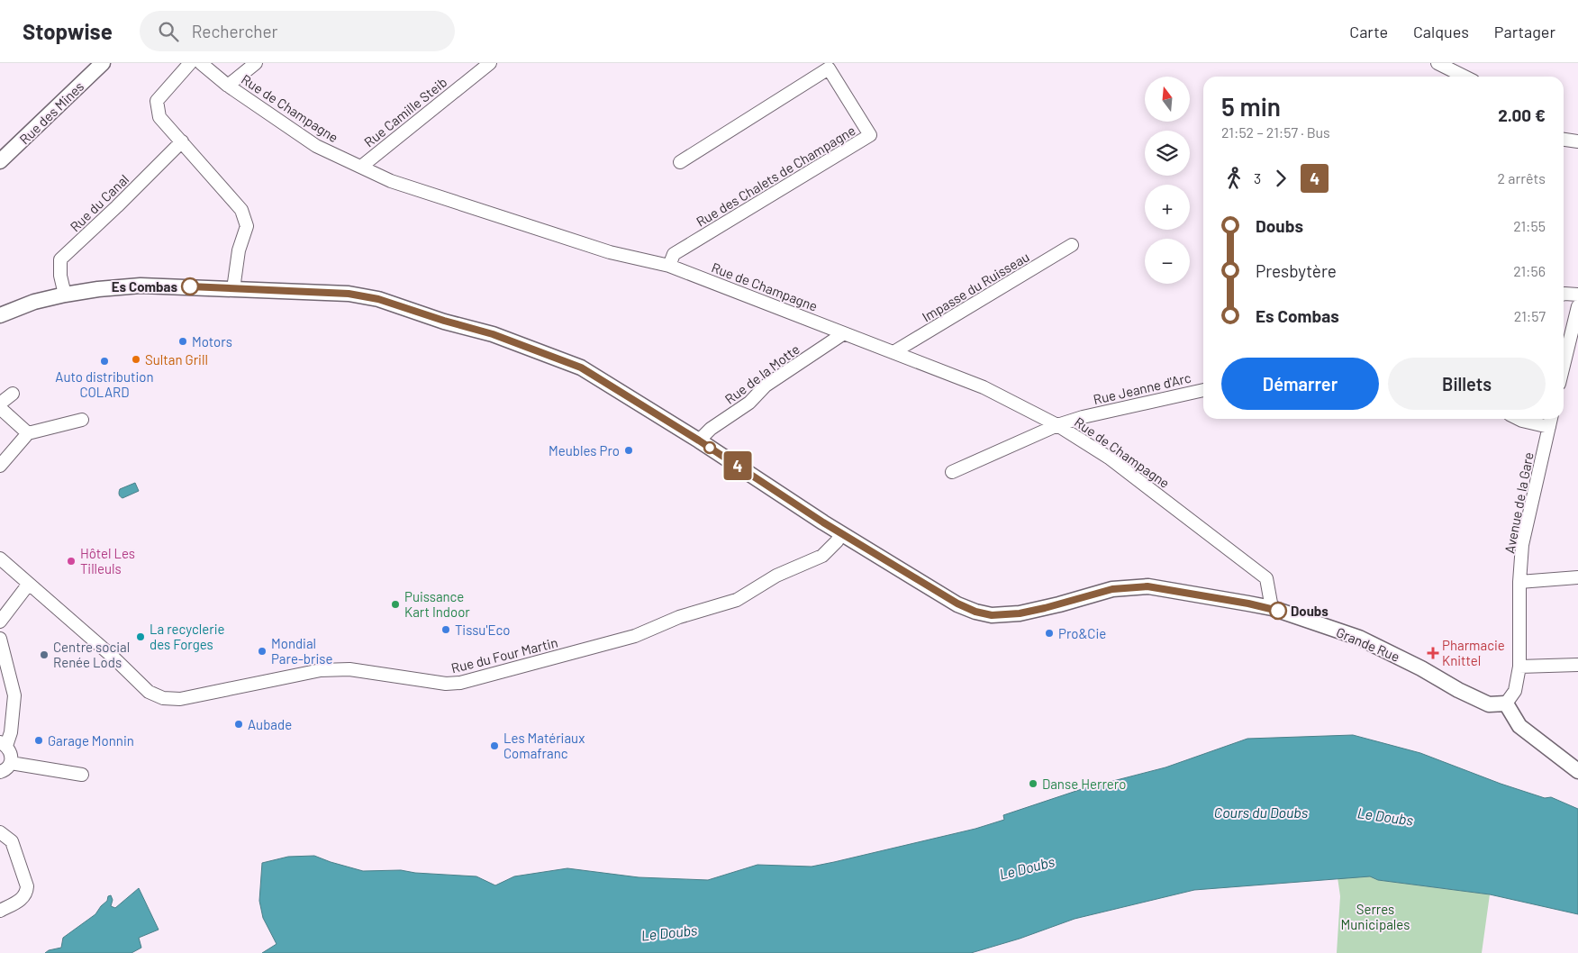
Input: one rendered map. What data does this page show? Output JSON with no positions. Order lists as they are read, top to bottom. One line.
{"streets":{"street":["Rue de Champagne","Rue Camille Steib","Rue des Mines","Rue des Chalets de Champagne","Rue du Canal","Impasse du Ruisseau","Rue de la Motte","Rue Jeanne d'Arc","Avenue de la Gare","Grande Rue","Rue du Four Martin"]},"crossings":[["Rue de Champagne","Rue Camille Steib"],["Rue de Champagne","Rue des Chalets de Champagne"],["Rue de Champagne","Impasse du Ruisseau"],["Rue de Champagne","Rue de la Motte"],["Rue de Champagne","Rue Jeanne d'Arc"],["Rue de Champagne","Grande Rue"],["Rue du Canal","Grande Rue"],["Rue de la Motte","Grande Rue"],["Avenue de la Gare","Grande Rue"],["Grande Rue","Rue du Four Martin"]],"water":["Cours du Doubs","Le Doubs"],"parks":["Serres Municipales"],"places":{"other":["Es Combas","Motors","Sultan Grill","Auto distribution COLARD","Meubles Pro","Hôtel Les Tilleuls","Puissance Kart Indoor","Doubs","Tissu'Eco","Pro&Cie","La recyclerie des Forges","Mondial Pare-brise","Centre social Renée Lods","Aubade","Garage Monnin","Les Matériaux Comafranc","Danse Herrero"],"health":["Pharmacie Knittel"]},"lines":["bus line 4"],"north":"top","page":{"header":"Stopwise","search":"Rechercher","nav":["Carte","Calques","Partager"],"on_map":"4","map_buttons":["+","−"],"heading":["5 min","21:52 – 21:57 · Bus","2.00 €"],"legs":["3","4","2 arrêts"],"list":[{"name":"Doubs","value":"21:55"},{"name":"Presbytère","value":"21:56"},{"name":"Es Combas","value":"21:57"}],"buttons":["Démarrer","Billets"]}}
